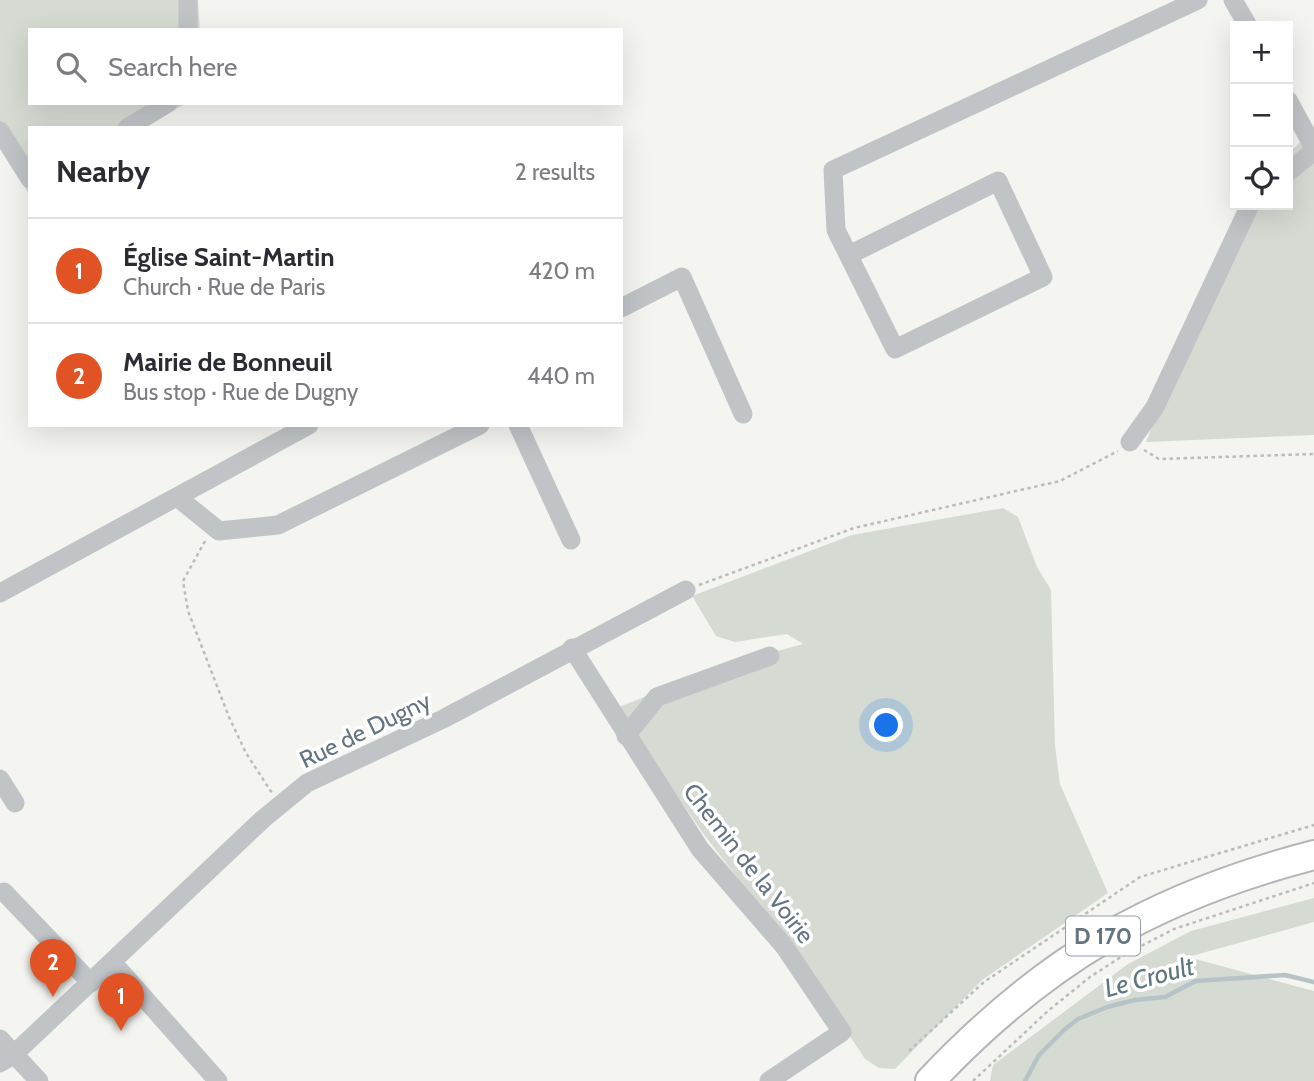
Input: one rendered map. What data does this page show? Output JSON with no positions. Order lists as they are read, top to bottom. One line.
{"streets":{"highway":["D 170"],"street":["Rue de Dugny","Chemin de la Voirie"]},"crossings":[["Rue de Dugny","Chemin de la Voirie"]],"water":["Le Croult"],"page":{"map_buttons":["+","−"],"search":"Search here","heading":["Nearby","2 results"],"list":[{"mark":"1","name":"Église Saint-Martin","note":"Church · Rue de Paris","value":"420 m"},{"mark":"2","name":"Mairie de Bonneuil","note":"Bus stop · Rue de Dugny","value":"440 m"}],"pins":["2","1"]}}
